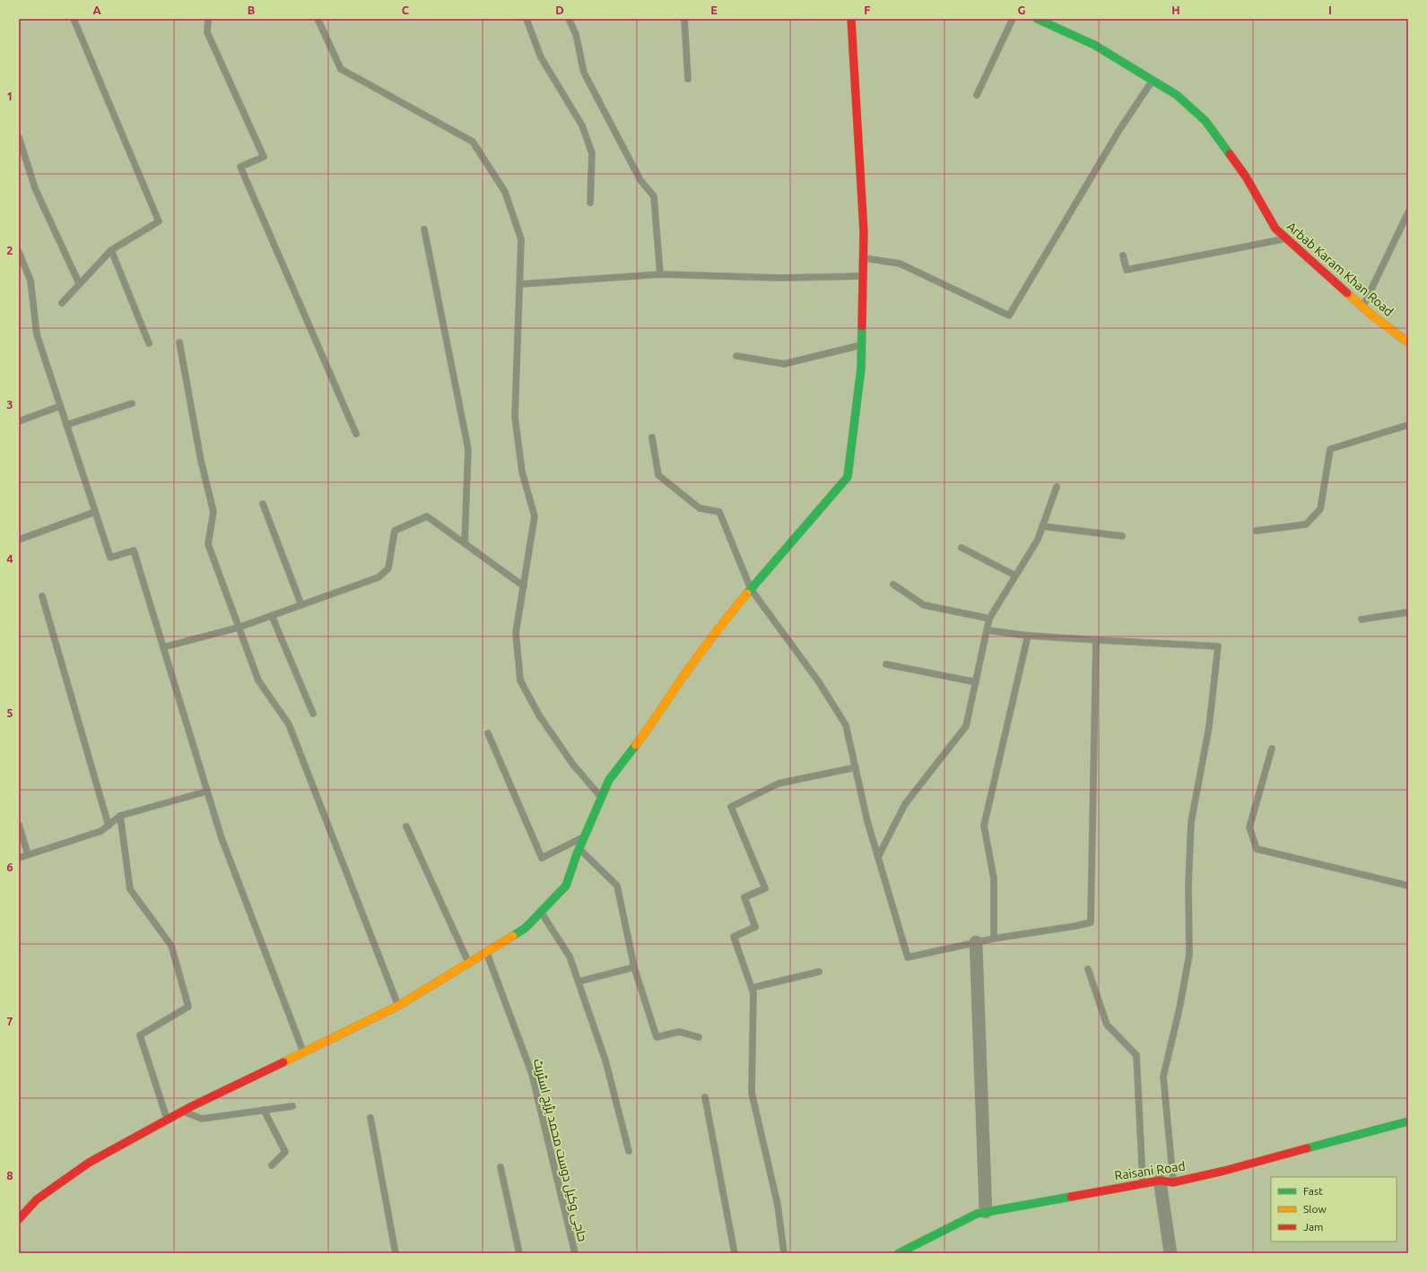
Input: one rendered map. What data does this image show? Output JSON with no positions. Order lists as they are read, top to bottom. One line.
{"streets":{"street":["Arbab Karam Khan Road","Raisani Road"],"lane":["حاجی وکیل دوست محمد بڑیچ اسٹریٹ"]},"legend":["Fast","Slow","Jam"],"grid":{"columns":["A","B","C","D","E","F","G","H","I"],"rows":["1","2","3","4","5","6","7","8"]}}
